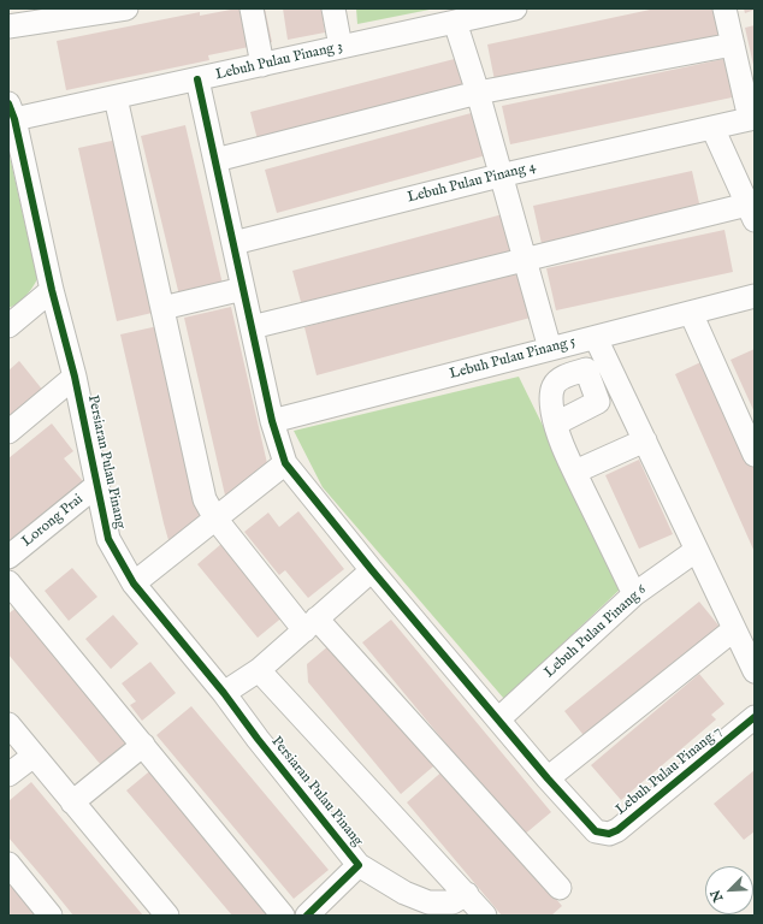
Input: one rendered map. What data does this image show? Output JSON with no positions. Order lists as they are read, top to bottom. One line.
{"streets":{"street":["Lebuh Pulau Pinang 3","Lebuh Pulau Pinang 4","Lebuh Pulau Pinang 5","Persiaran Pulau Pinang","Lorong Prai","Lebuh Pulau Pinang 6","Lebuh Pulau Pinang 7"]},"crossings":[["Lebuh Pulau Pinang 3","Persiaran Pulau Pinang"],["Persiaran Pulau Pinang","Lorong Prai"]],"north":"bottom left"}
